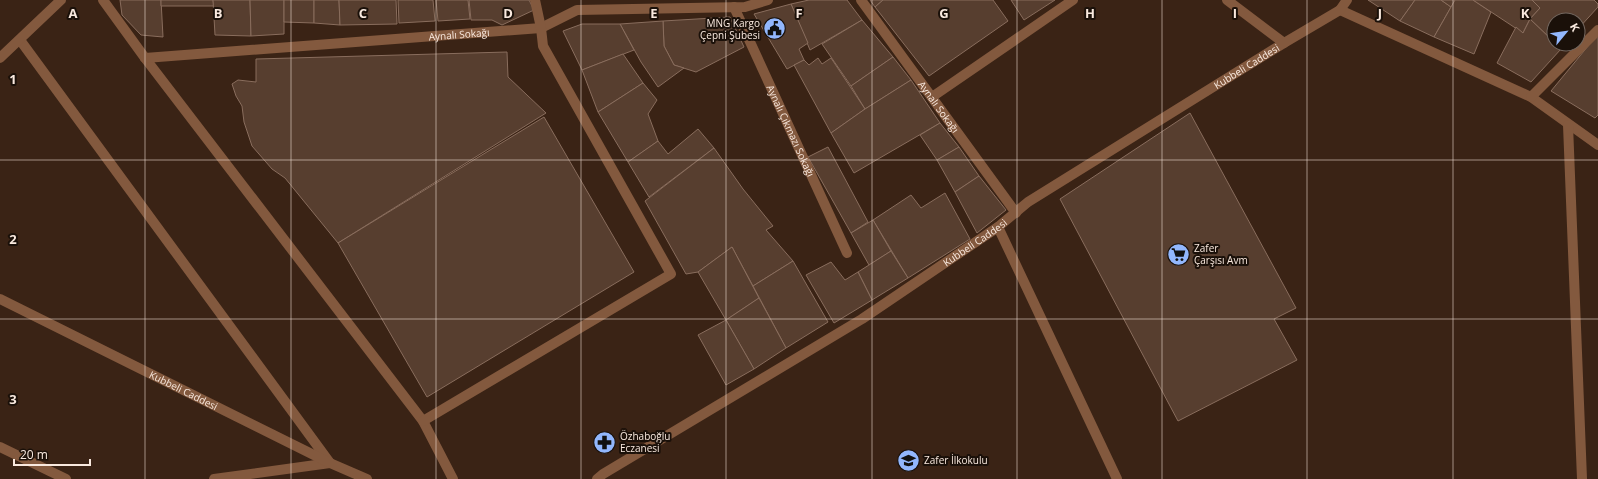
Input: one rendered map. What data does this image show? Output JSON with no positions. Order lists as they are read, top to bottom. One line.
{"streets":{"street":["Aynalı Sokağı","Kubbeli Caddesi","Aynalı Çıkmazı Sokağı"]},"crossings":[["Aynalı Sokağı","Kubbeli Caddesi"],["Aynalı Sokağı","Aynalı Çıkmazı Sokağı"]],"places":{"public building":["MNG Kargo Çepni Şubesi"],"supermarket":["Zafer Çarşısı Avm"],"pharmacy":["Özhaboğlu Eczanesi"],"school or university":["Zafer İlkokulu"]},"scale_bar":"20 m","north":"top right","grid":{"columns":["A","B","C","D","E","F","G","H","I","J","K"],"rows":["1","2","3"]}}
